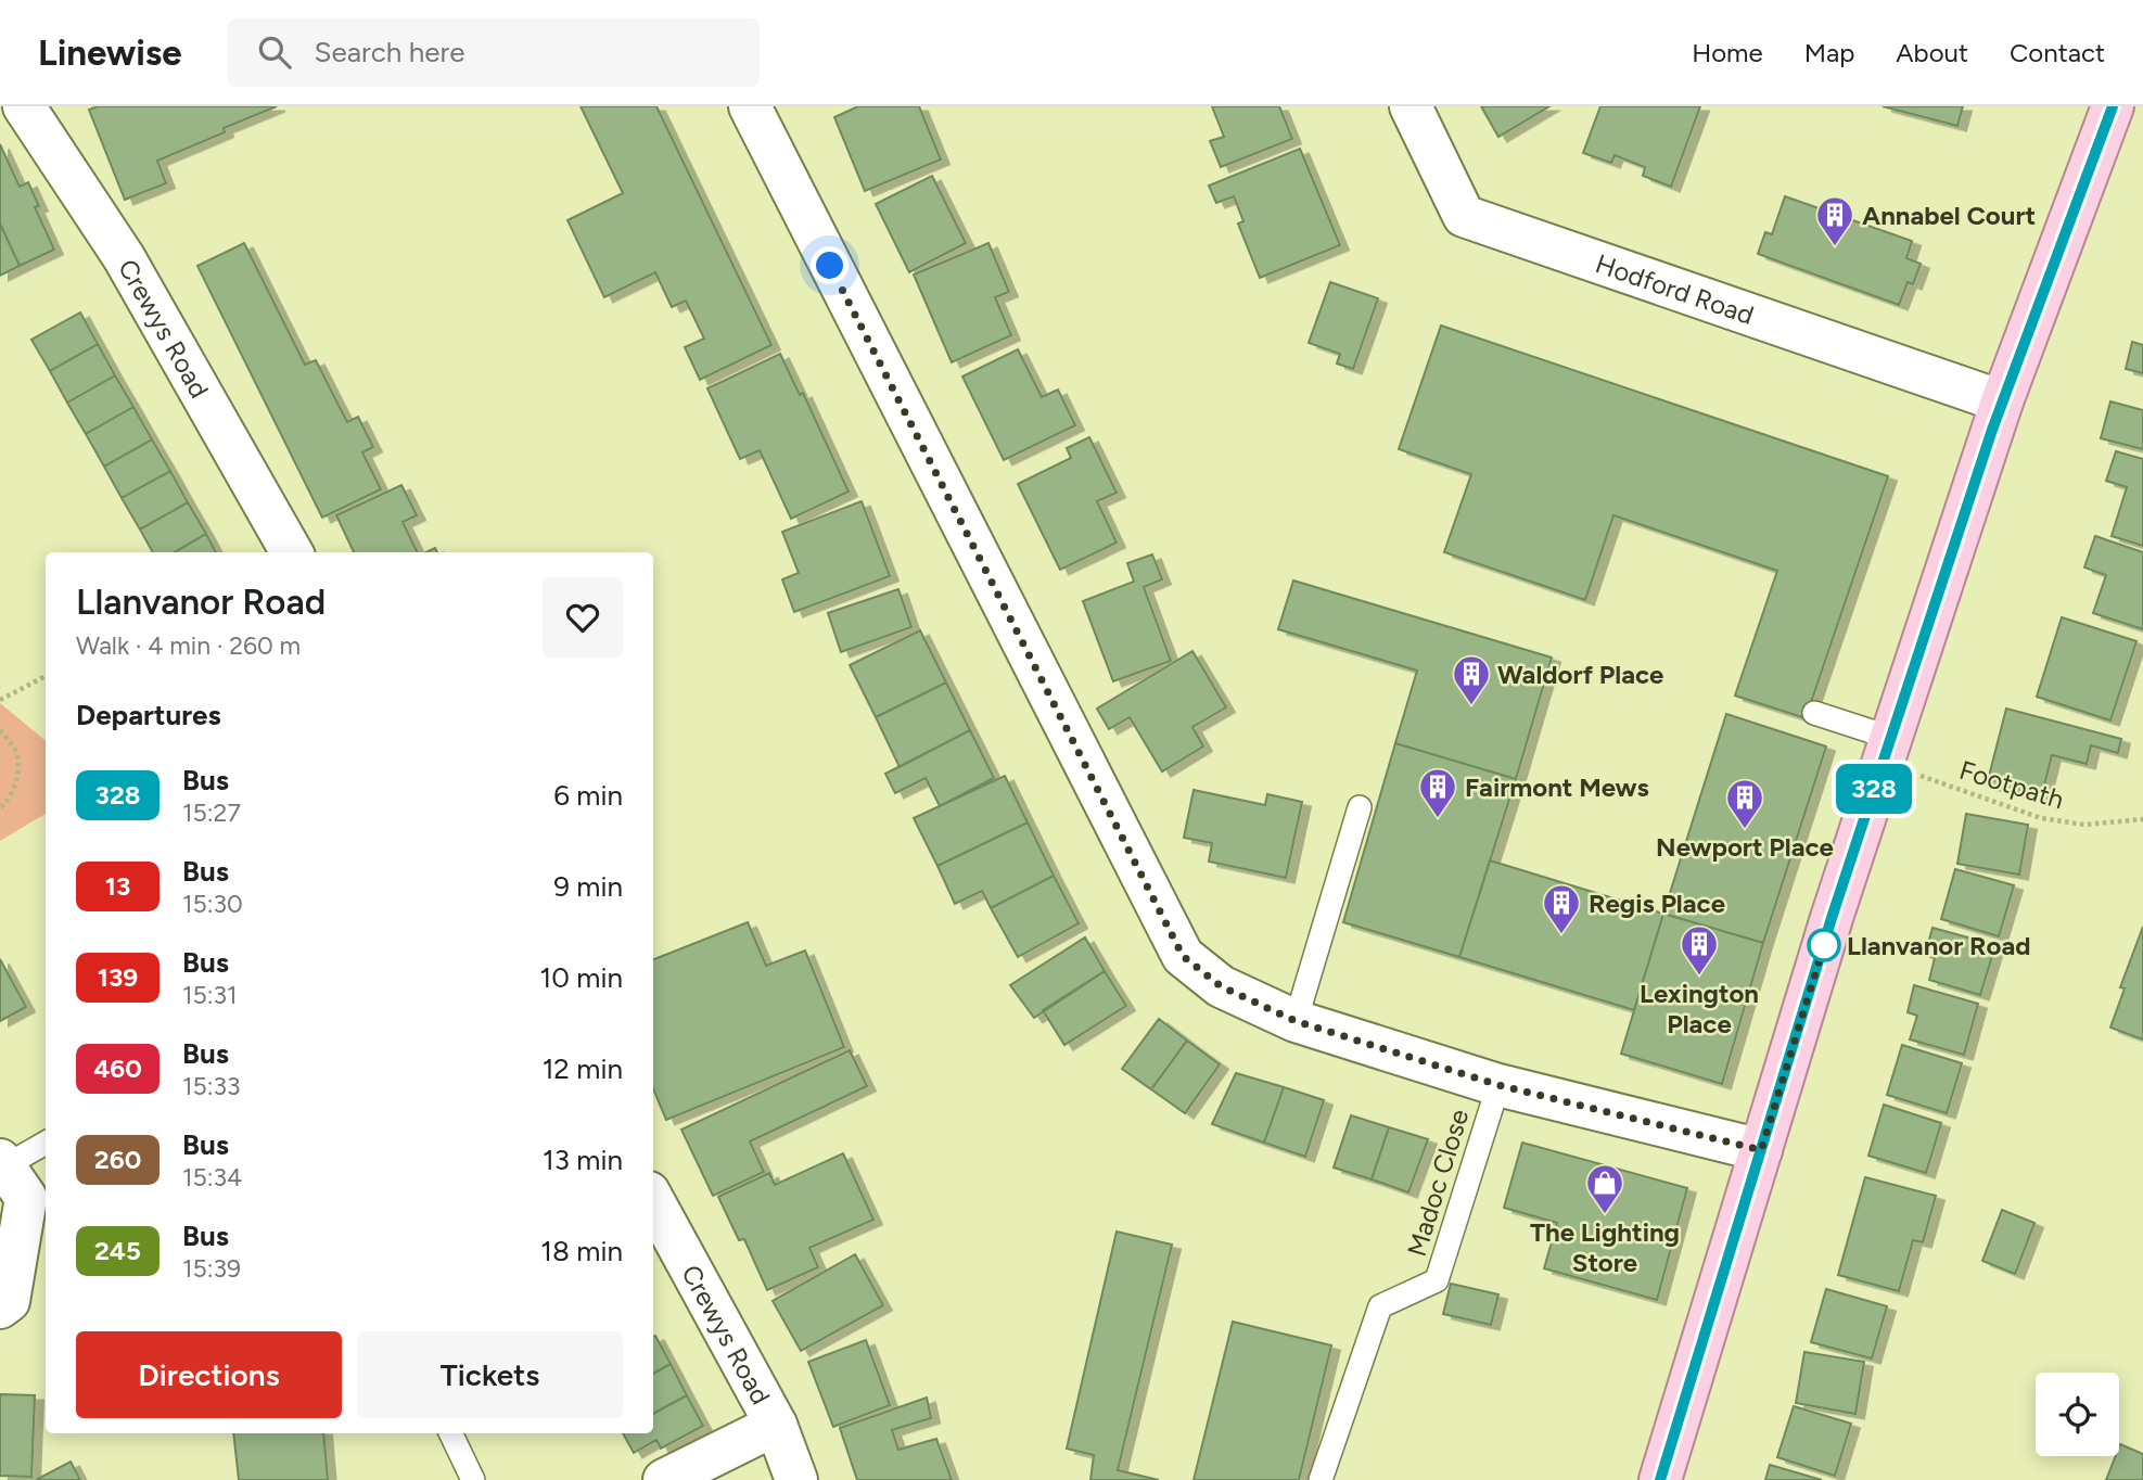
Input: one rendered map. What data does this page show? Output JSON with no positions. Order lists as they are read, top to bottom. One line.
{"streets":{"street":["Hodford Road","Crewys Road"],"lane":["Madoc Close"],"path":["Footpath"]},"places":{"building":["Annabel Court","Waldorf Place","Fairmont Mews","Newport Place","Regis Place","Lexington Place"],"other":["Llanvanor Road"],"shop":["The Lighting Store"]},"lines":["bus line 328"],"page":{"header":"Linewise","search":"Search here","nav":["Home","Map","About","Contact"],"on_map":"328","heading":[["Llanvanor Road","Walk · 4 min · 260 m"],"Departures"],"list":[{"mark":"328","name":"Bus","note":"15:27","value":"6 min"},{"mark":"13","name":"Bus","note":"15:30","value":"9 min"},{"mark":"139","name":"Bus","note":"15:31","value":"10 min"},{"mark":"460","name":"Bus","note":"15:33","value":"12 min"},{"mark":"260","name":"Bus","note":"15:34","value":"13 min"},{"mark":"245","name":"Bus","note":"15:39","value":"18 min"}],"buttons":["Directions","Tickets"]}}
